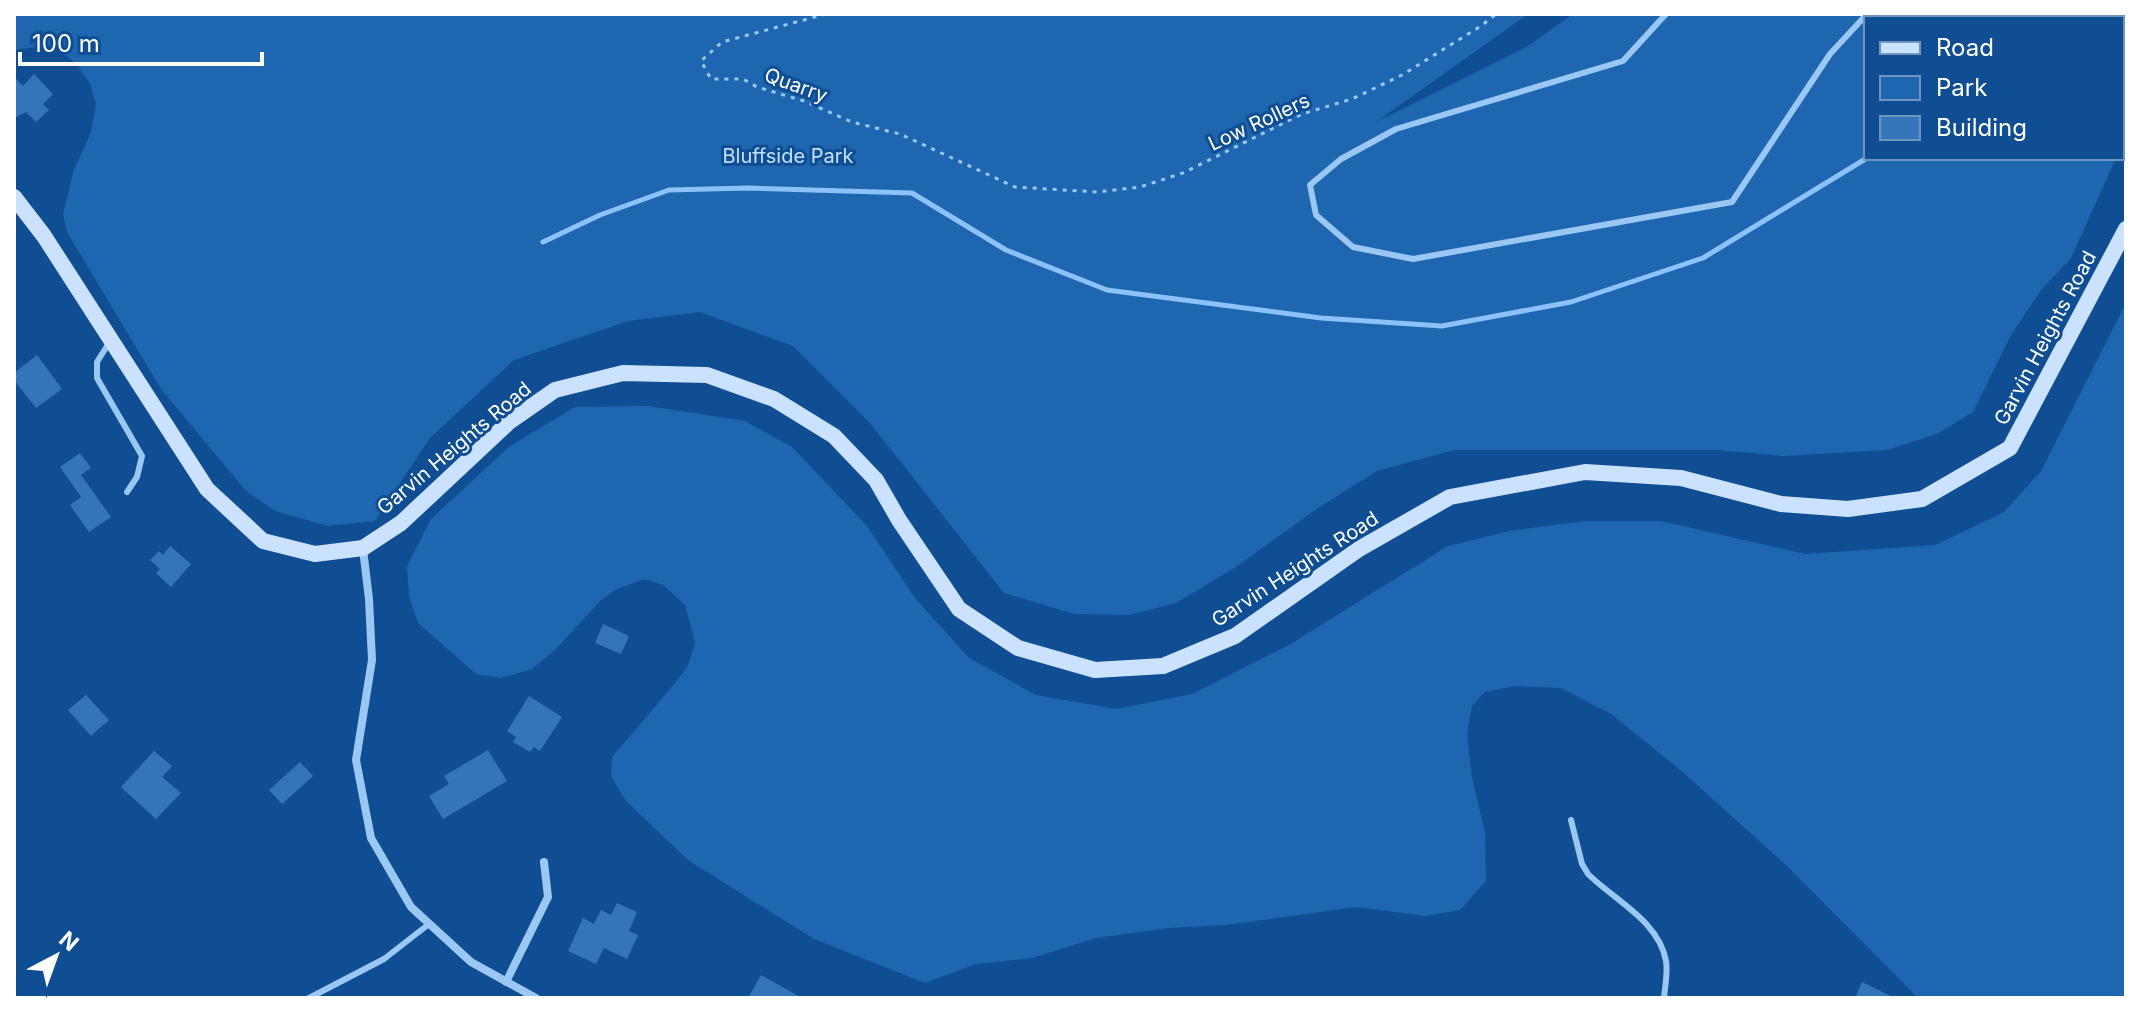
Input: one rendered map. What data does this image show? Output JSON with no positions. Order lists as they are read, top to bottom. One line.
{"streets":{"main road":["Garvin Heights Road"],"path":["Quarry","Low Rollers"]},"crossings":[["Quarry","Low Rollers"]],"parks":["Bluffside Park"],"legend":["Road","Park","Building"],"scale_bar":"100 m","north":"top right"}
